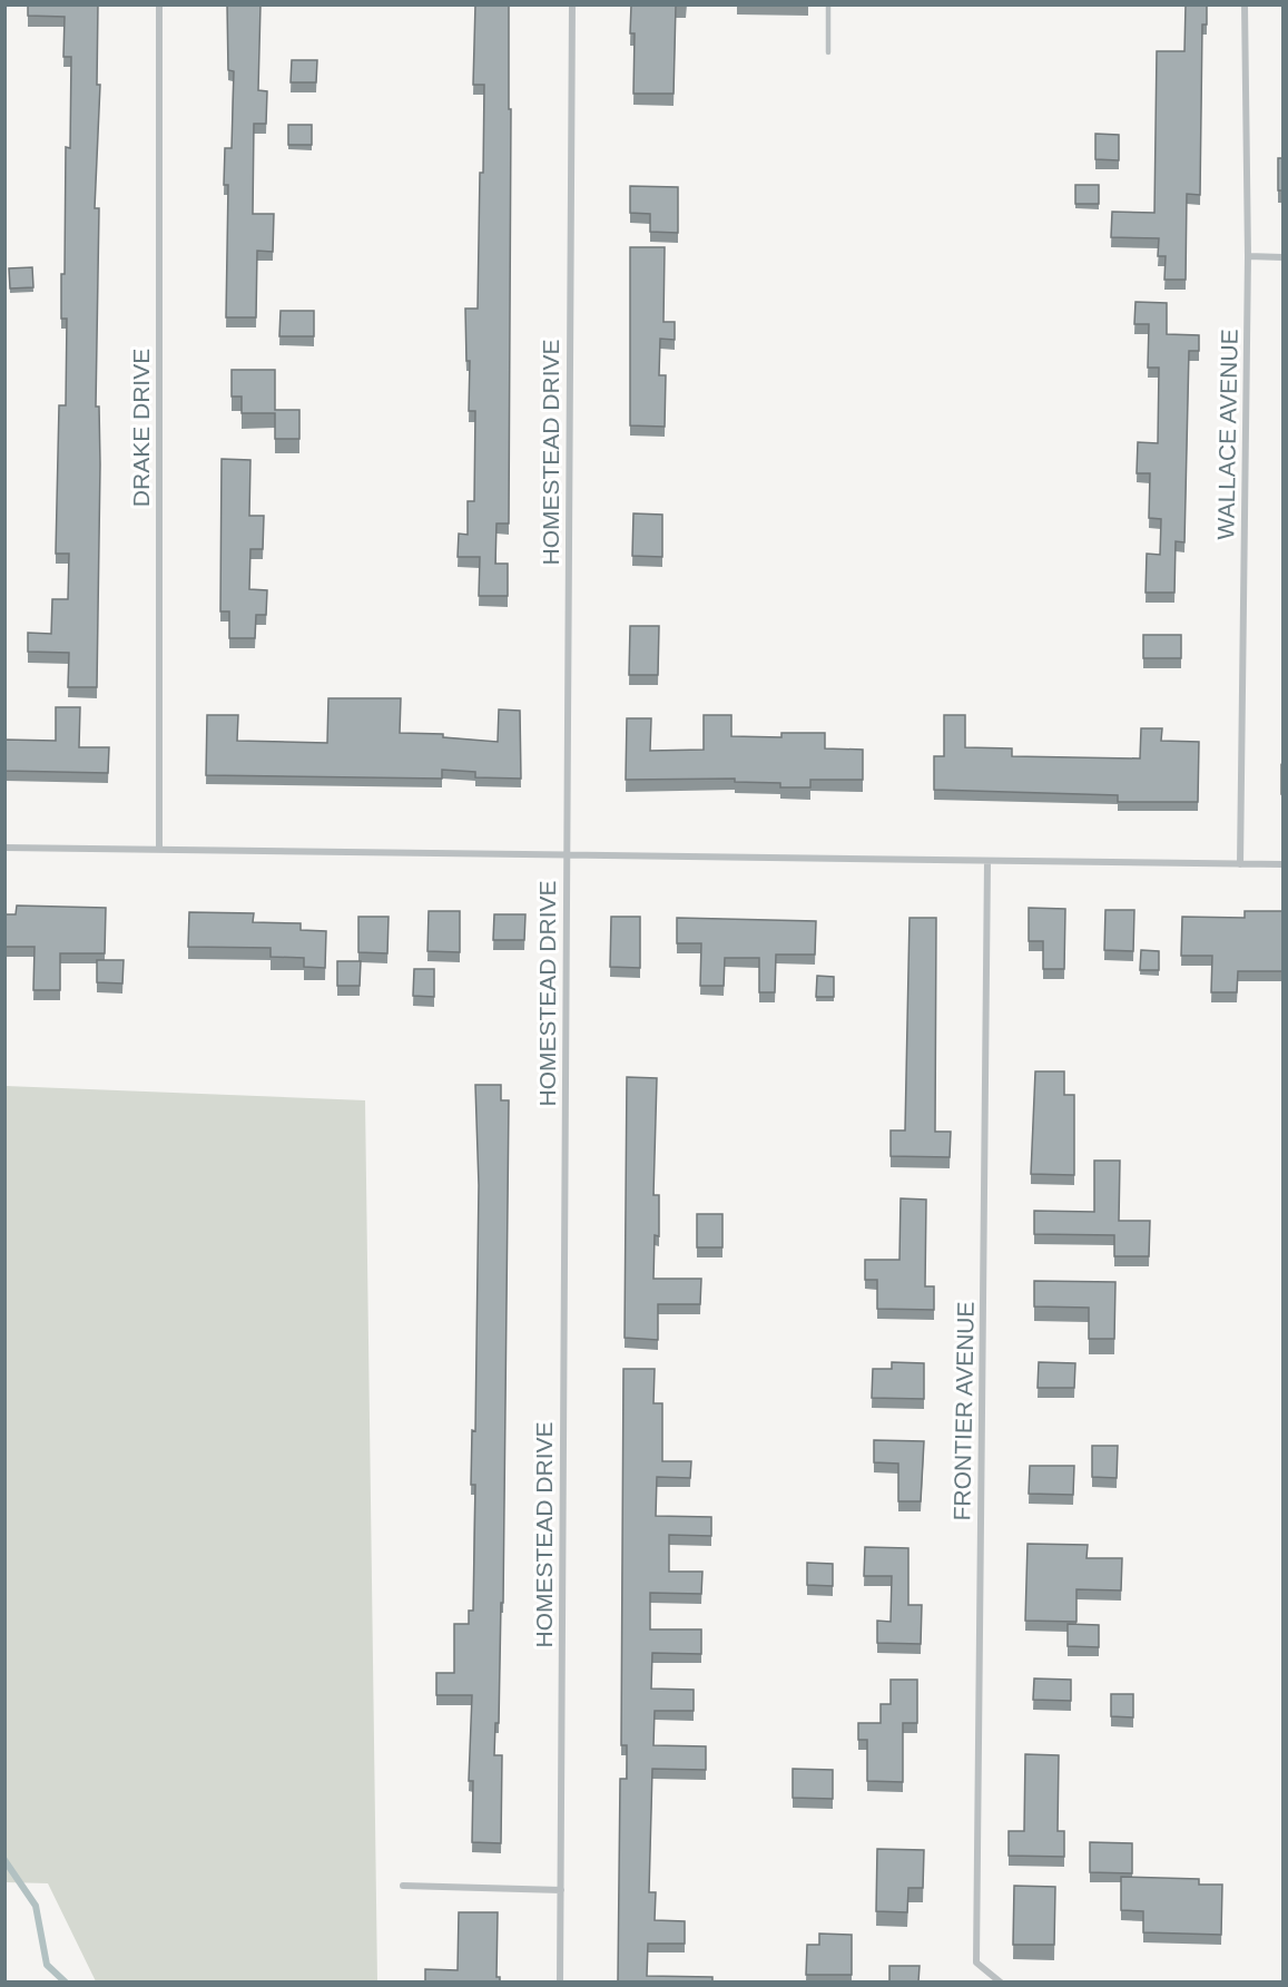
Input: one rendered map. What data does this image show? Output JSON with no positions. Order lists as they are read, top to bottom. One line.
{"streets":{"street":["DRAKE DRIVE","WALLACE AVENUE","HOMESTEAD DRIVE","FRONTIER AVENUE"]}}
